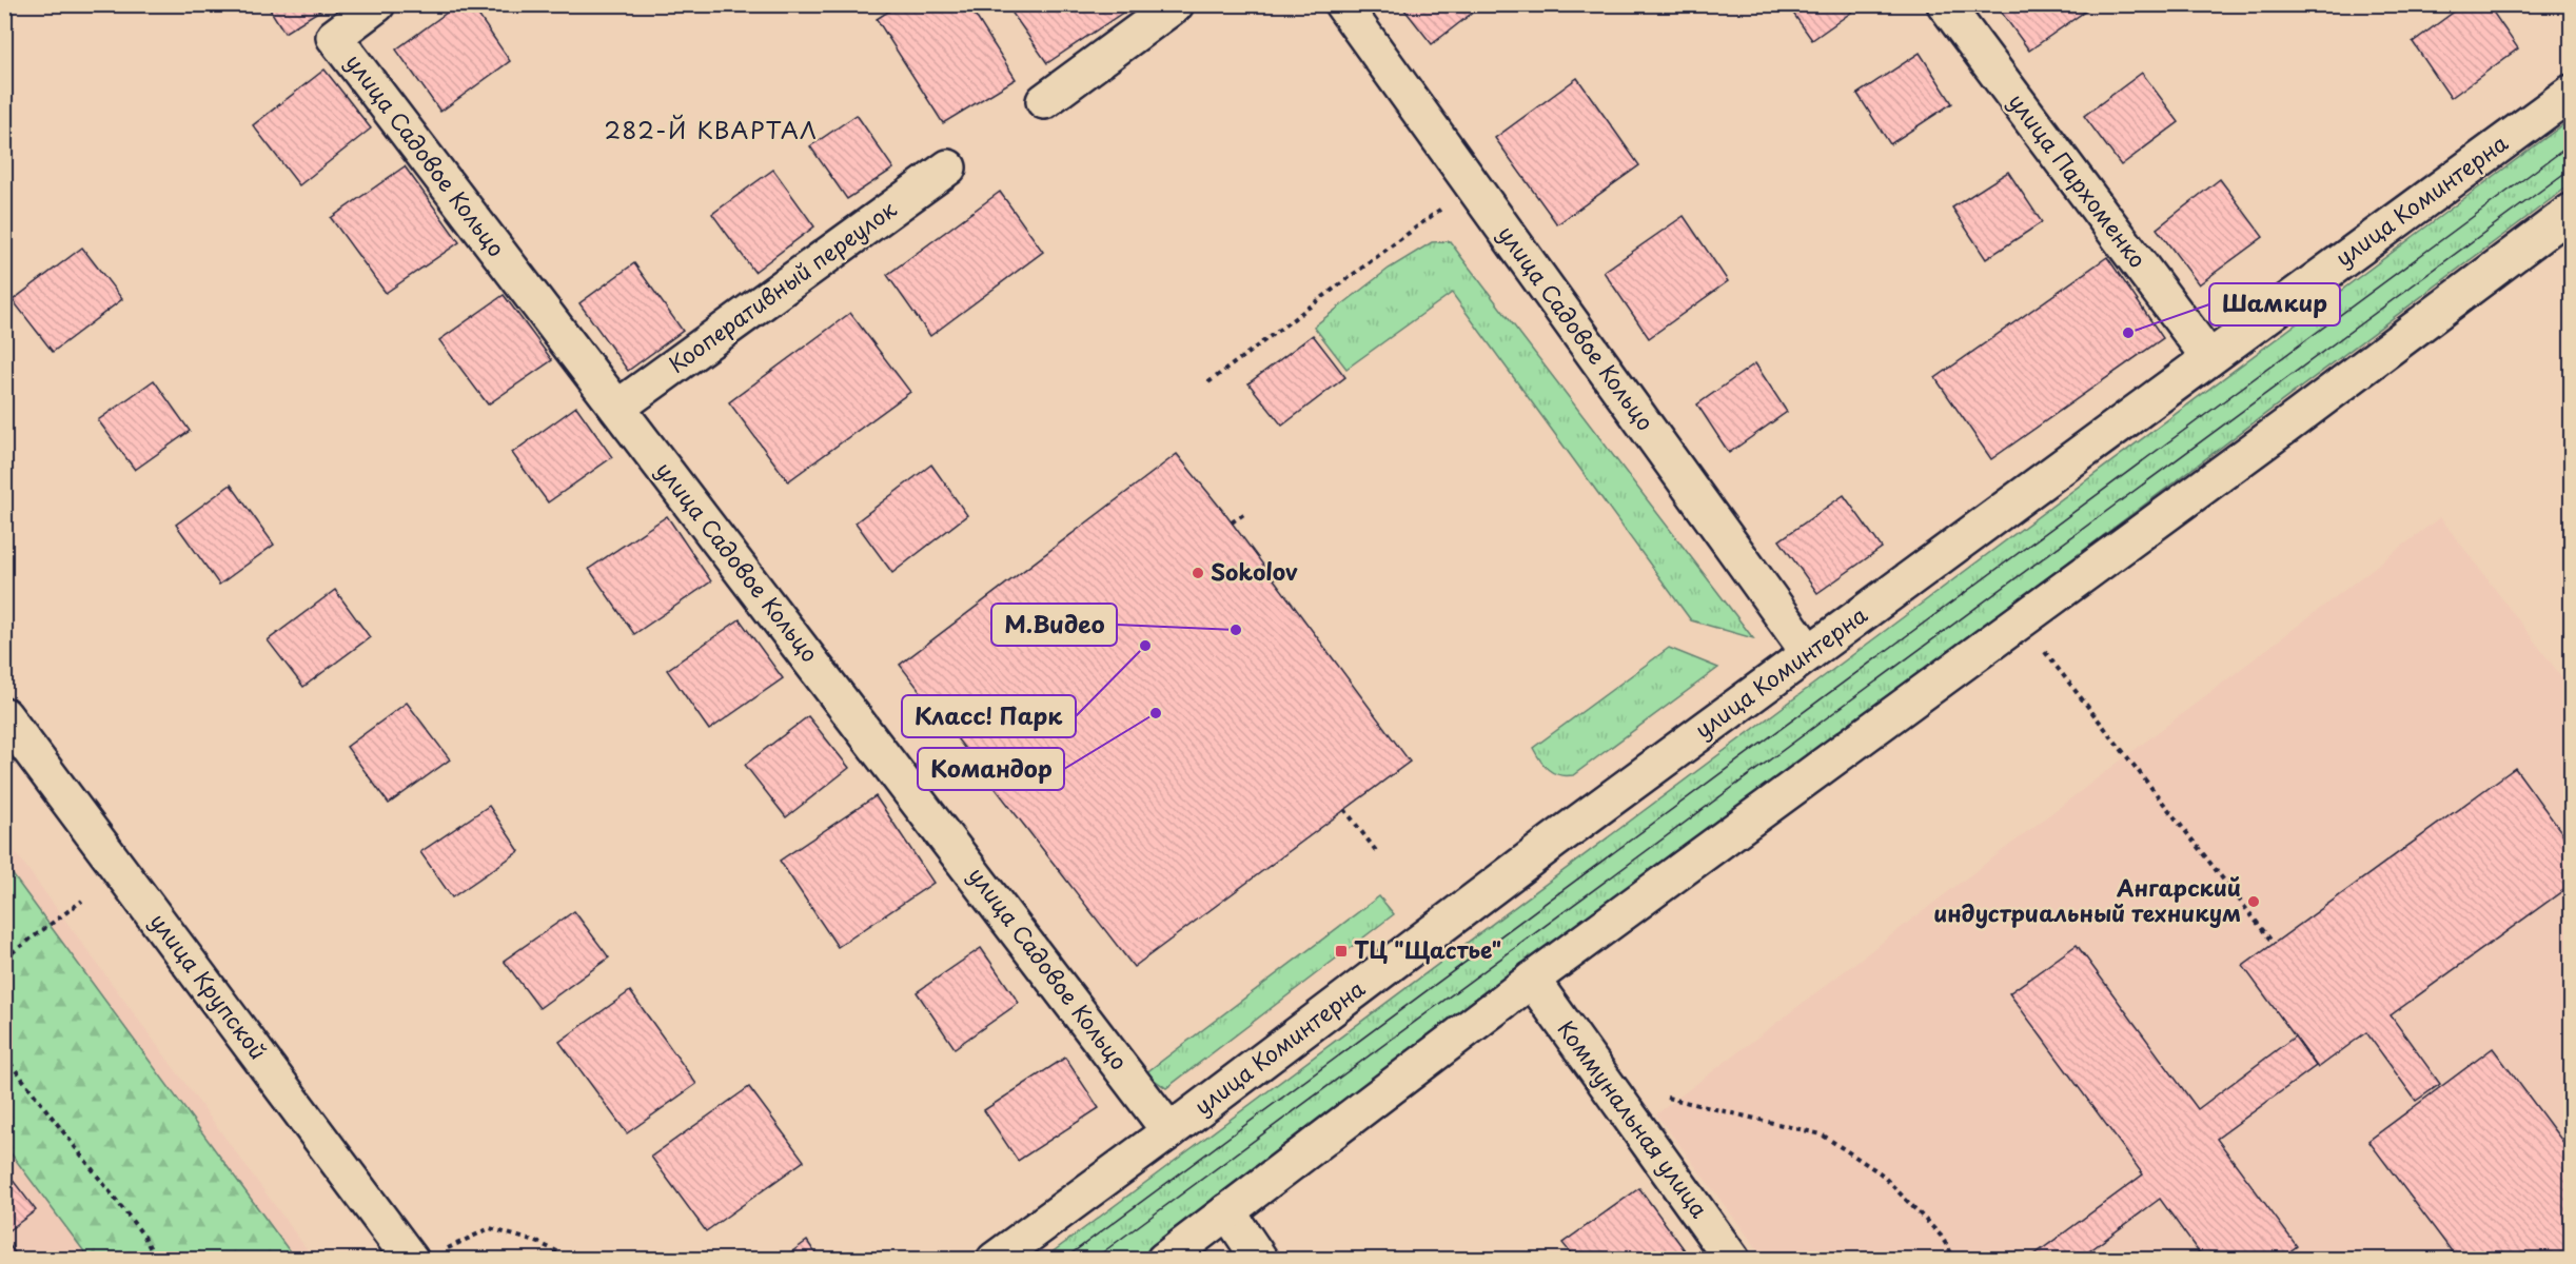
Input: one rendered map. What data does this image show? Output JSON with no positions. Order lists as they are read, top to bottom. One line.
{"streets":{"street":["улица Садовое Кольцо","улица Пархоменко","улица Коминтерна","Кооперативный переулок","улица Крупской","Коммунальная улица"]},"crossings":[["улица Садовое Кольцо","улица Коминтерна"],["улица Садовое Кольцо","Кооперативный переулок"],["улица Пархоменко","улица Коминтерна"]],"districts":["282-Й КВАРТАЛ"],"places":{"other":["Шамкир","Sokolov","М.Видео","Класс! Парк","Командор","Ангарский индустриальный техникум"],"transit":["ТЦ \"Щастье\""]}}
